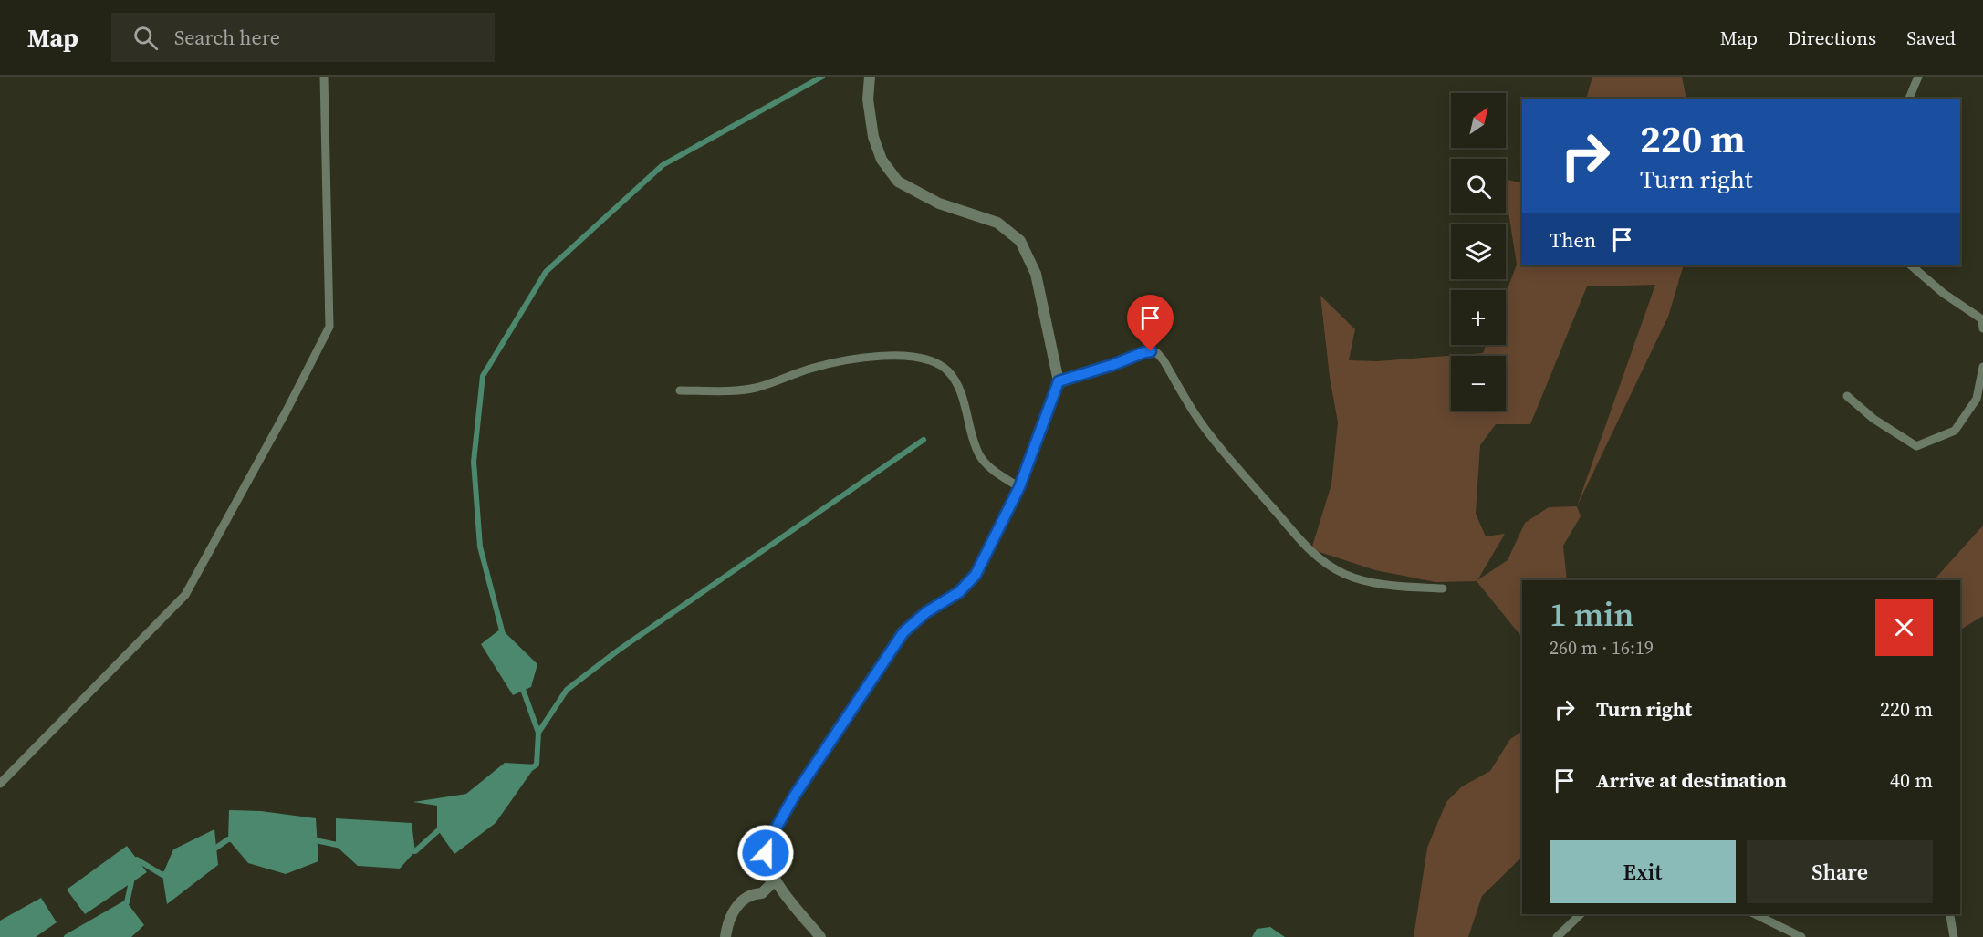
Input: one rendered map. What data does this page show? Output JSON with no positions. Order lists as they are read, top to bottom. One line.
{"north":"top right","page":{"header":"Map","search":"Search here","nav":["Map","Directions","Saved"],"map_buttons":["+","−"],"turn":["220 m","Turn right"],"then":"Then","heading":["1 min","260 m · 16:19"],"list":[{"name":"Turn right","value":"220 m"},{"name":"Arrive at destination","value":"40 m"}],"buttons":["Exit","Share"]}}
